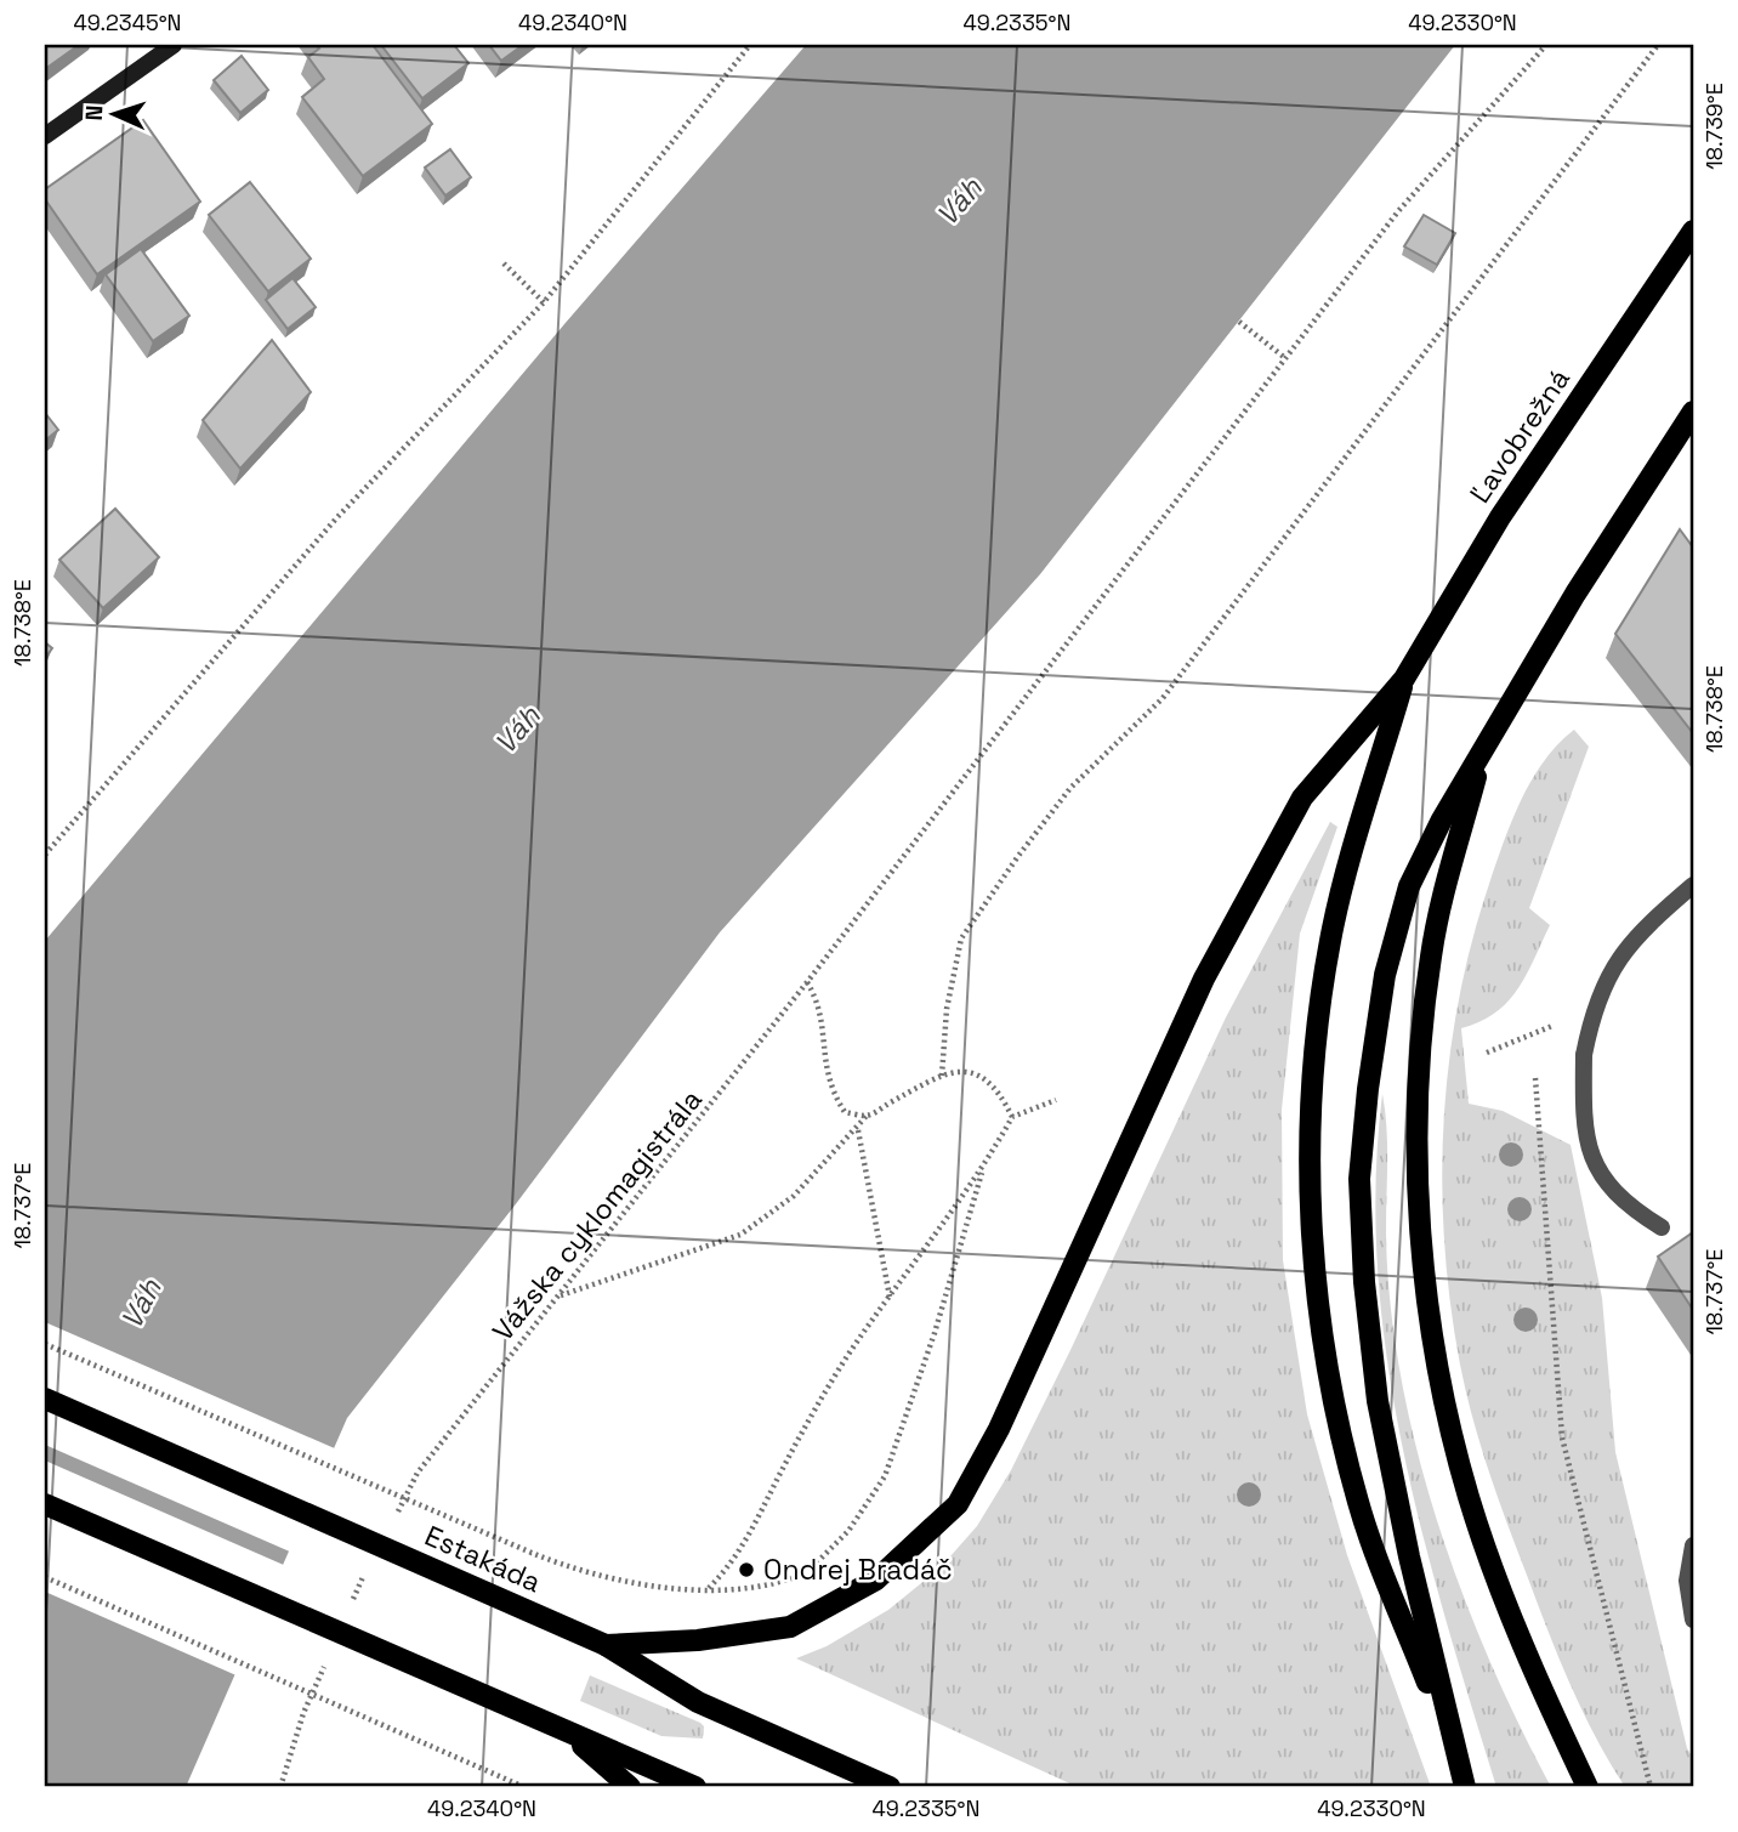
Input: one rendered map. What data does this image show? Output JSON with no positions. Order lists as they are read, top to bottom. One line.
{"streets":{"main road":["Ľavobrežná","Estakáda"],"path":["Vážska cyklomagistrála"]},"water":["Váh"],"places":["Ondrej Bradáč"],"north":"left","coordinates":["49.2345°N","49.2340°N","49.2335°N","49.2330°N","18.739°E","18.738°E","18.737°E"]}
